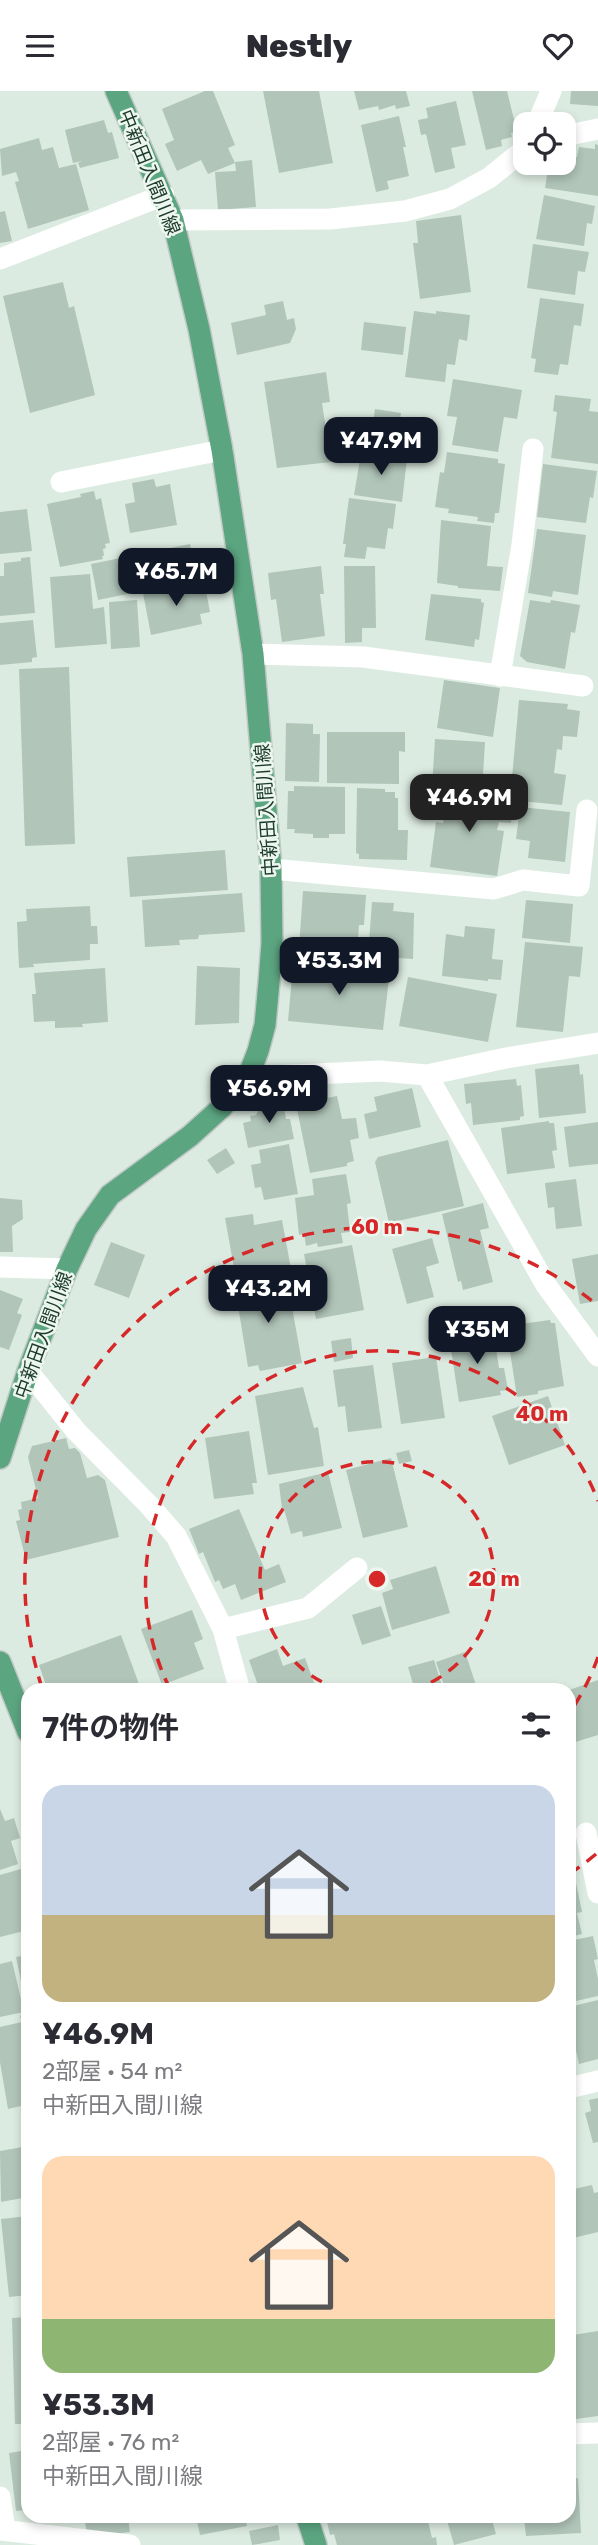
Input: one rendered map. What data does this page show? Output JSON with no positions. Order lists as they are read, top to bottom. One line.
{"streets":{"main road":["中新田入間川線"]},"page":{"header":"Nestly","price":["¥47.9M","¥65.7M","¥46.9M","¥53.3M","¥56.9M","¥43.2M","¥35M"],"heading":"7件の物件","list":[{"name":"¥46.9M","note":"2部屋 · 54 m² · 中新田入間川線"},{"name":"¥53.3M","note":"2部屋 · 76 m² · 中新田入間川線"}]},"rings":["60 m","40 m","20 m"]}
